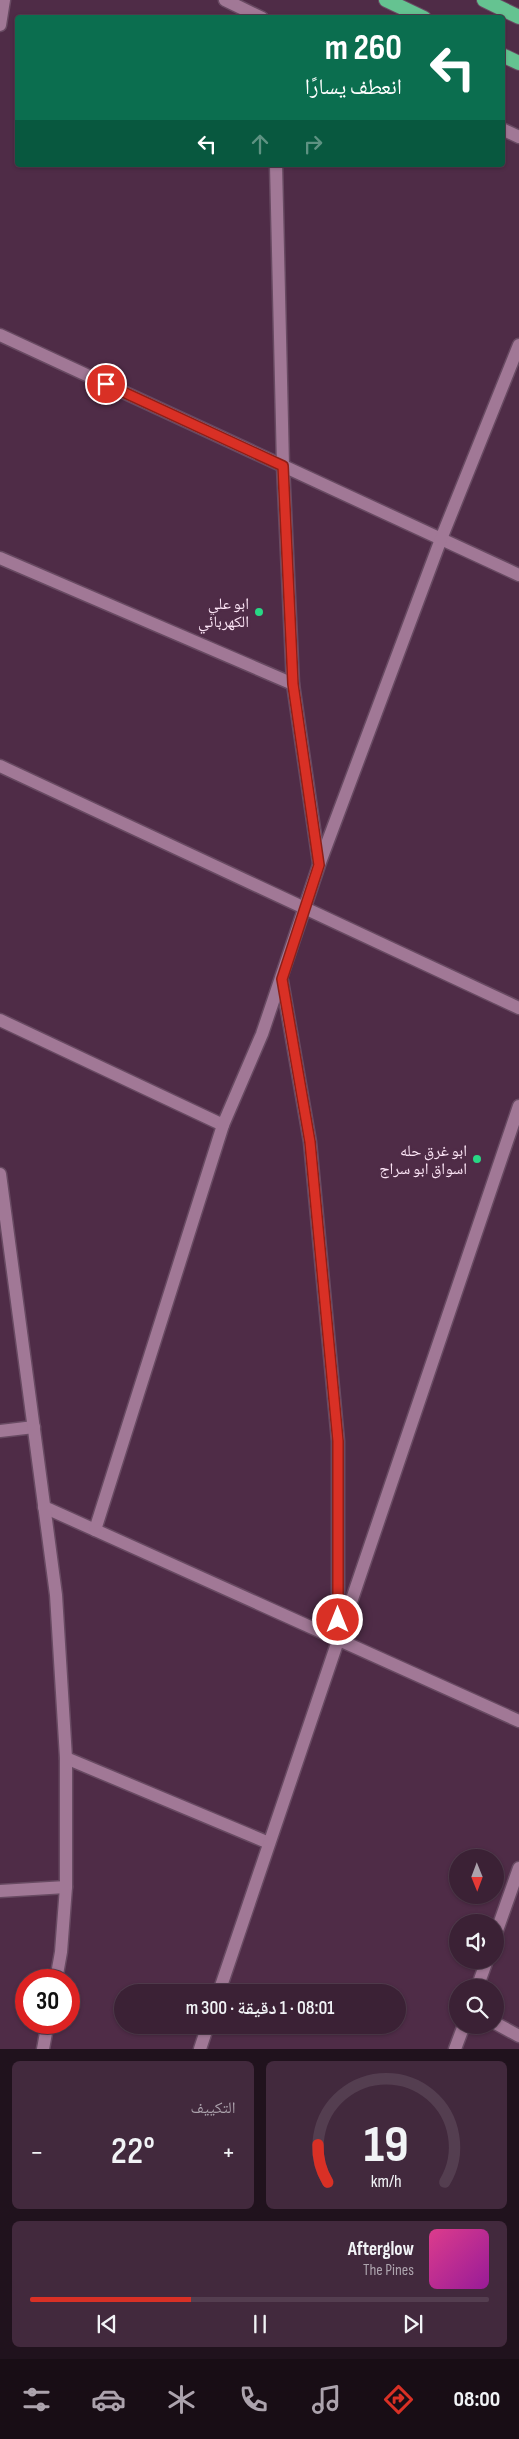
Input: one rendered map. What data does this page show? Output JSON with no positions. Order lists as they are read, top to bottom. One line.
{"places":["ابو علي الكهربائي","ابو غرق حله اسواق ابو سراج"],"north":"bottom","page":{"turn":["260 m","انعطف يسارًا"],"limit":"30","trip":"08:01 · 1 دقيقة · 300 m","tile":"التكييف","heat":["−","22°","+"],"song":["Afterglow","The Pines"],"tabs":"08:00","gauge":["19","km/h"]}}
